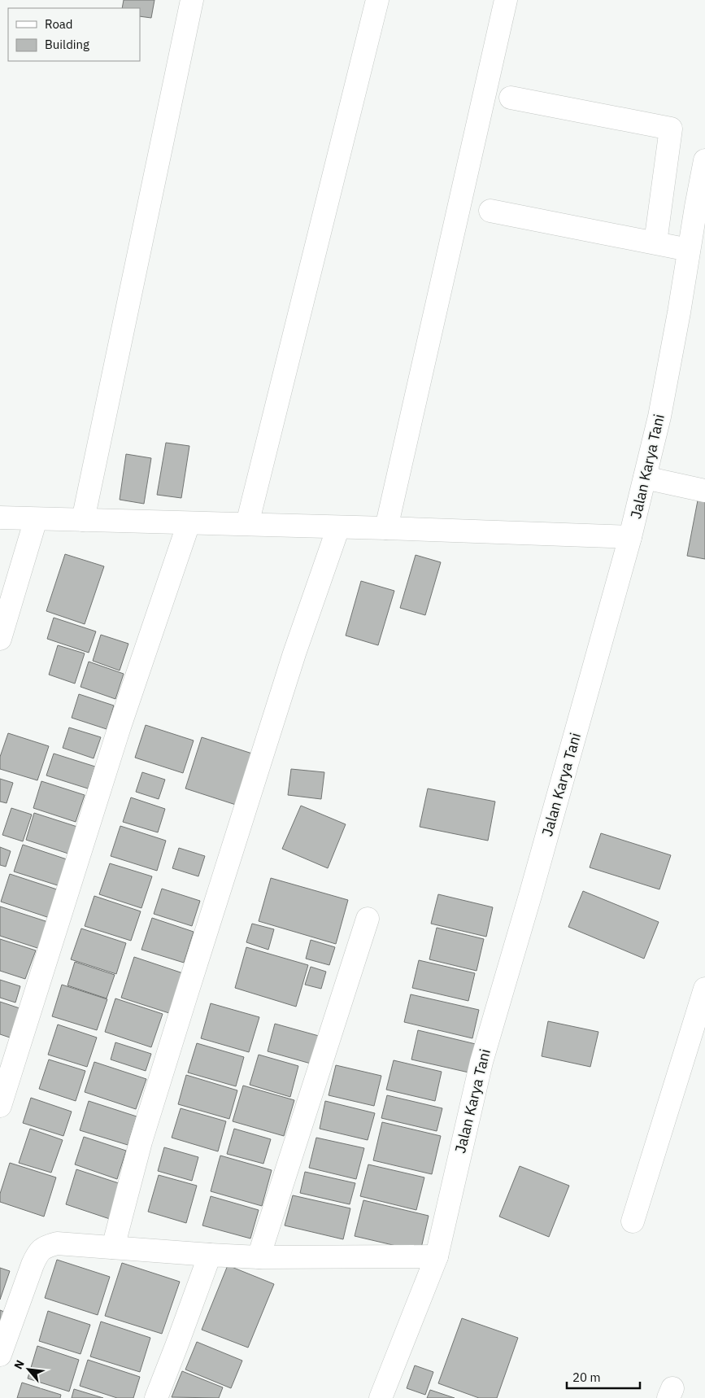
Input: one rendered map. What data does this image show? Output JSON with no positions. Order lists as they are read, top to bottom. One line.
{"streets":{"street":["Jalan Karya Tani"]},"legend":["Road","Building"],"scale_bar":"20 m","north":"top left"}
